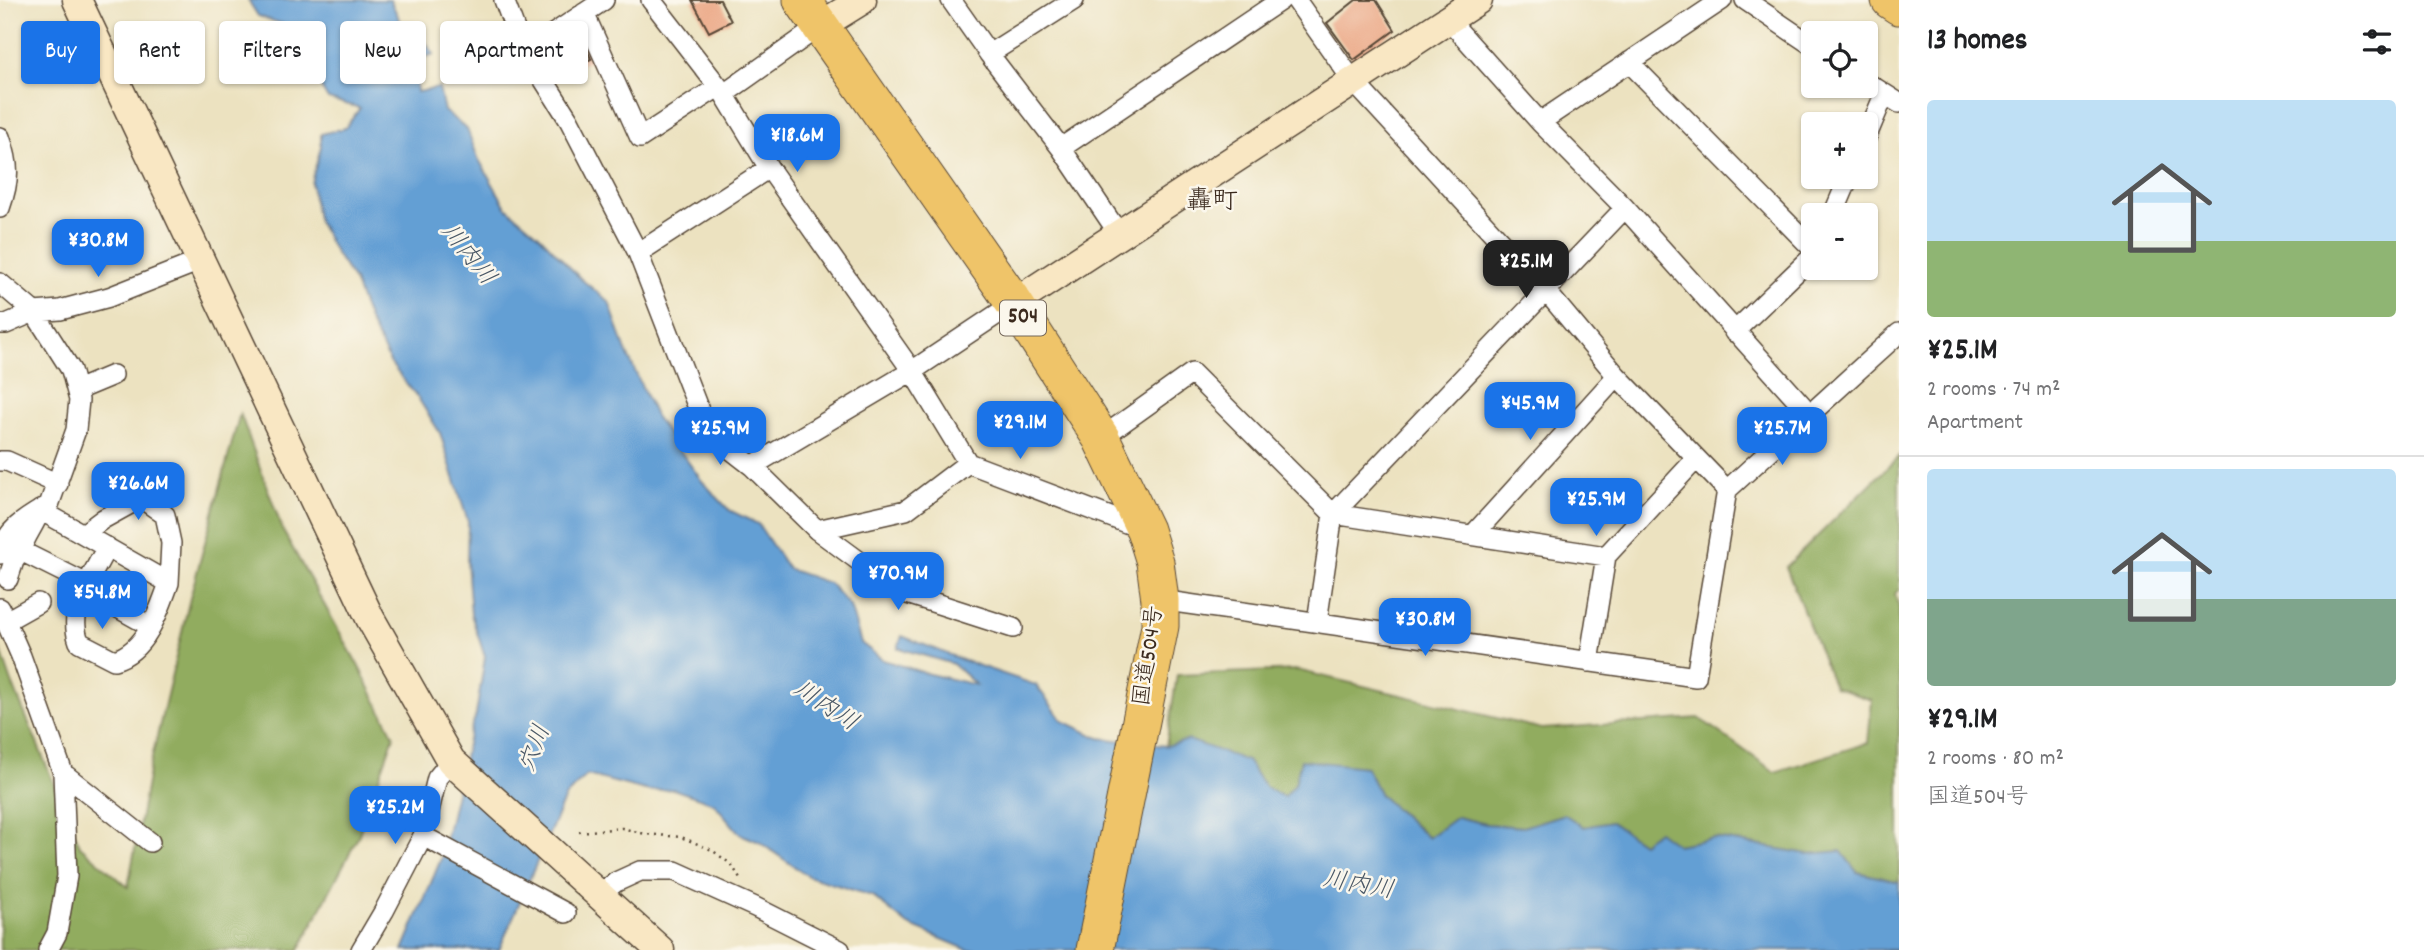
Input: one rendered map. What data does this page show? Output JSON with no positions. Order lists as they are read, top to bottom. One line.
{"streets":{"highway":["504","国道504号"]},"districts":["轟町"],"water":["川内川","穴川"],"page":{"heading":"13 homes","map_buttons":["+","−"],"chip":["Buy","Rent","Filters","New","Apartment"],"list":[{"name":"¥25.1M","note":"2 rooms · 74 m² · Apartment"},{"name":"¥29.1M","note":"2 rooms · 80 m² · 国道504号"}],"price":["¥18.6M","¥30.8M","¥25.1M","¥45.9M","¥29.1M","¥25.9M","¥25.7M","¥26.6M","¥25.9M","¥70.9M","¥54.8M","¥30.8M","¥25.2M"]}}
